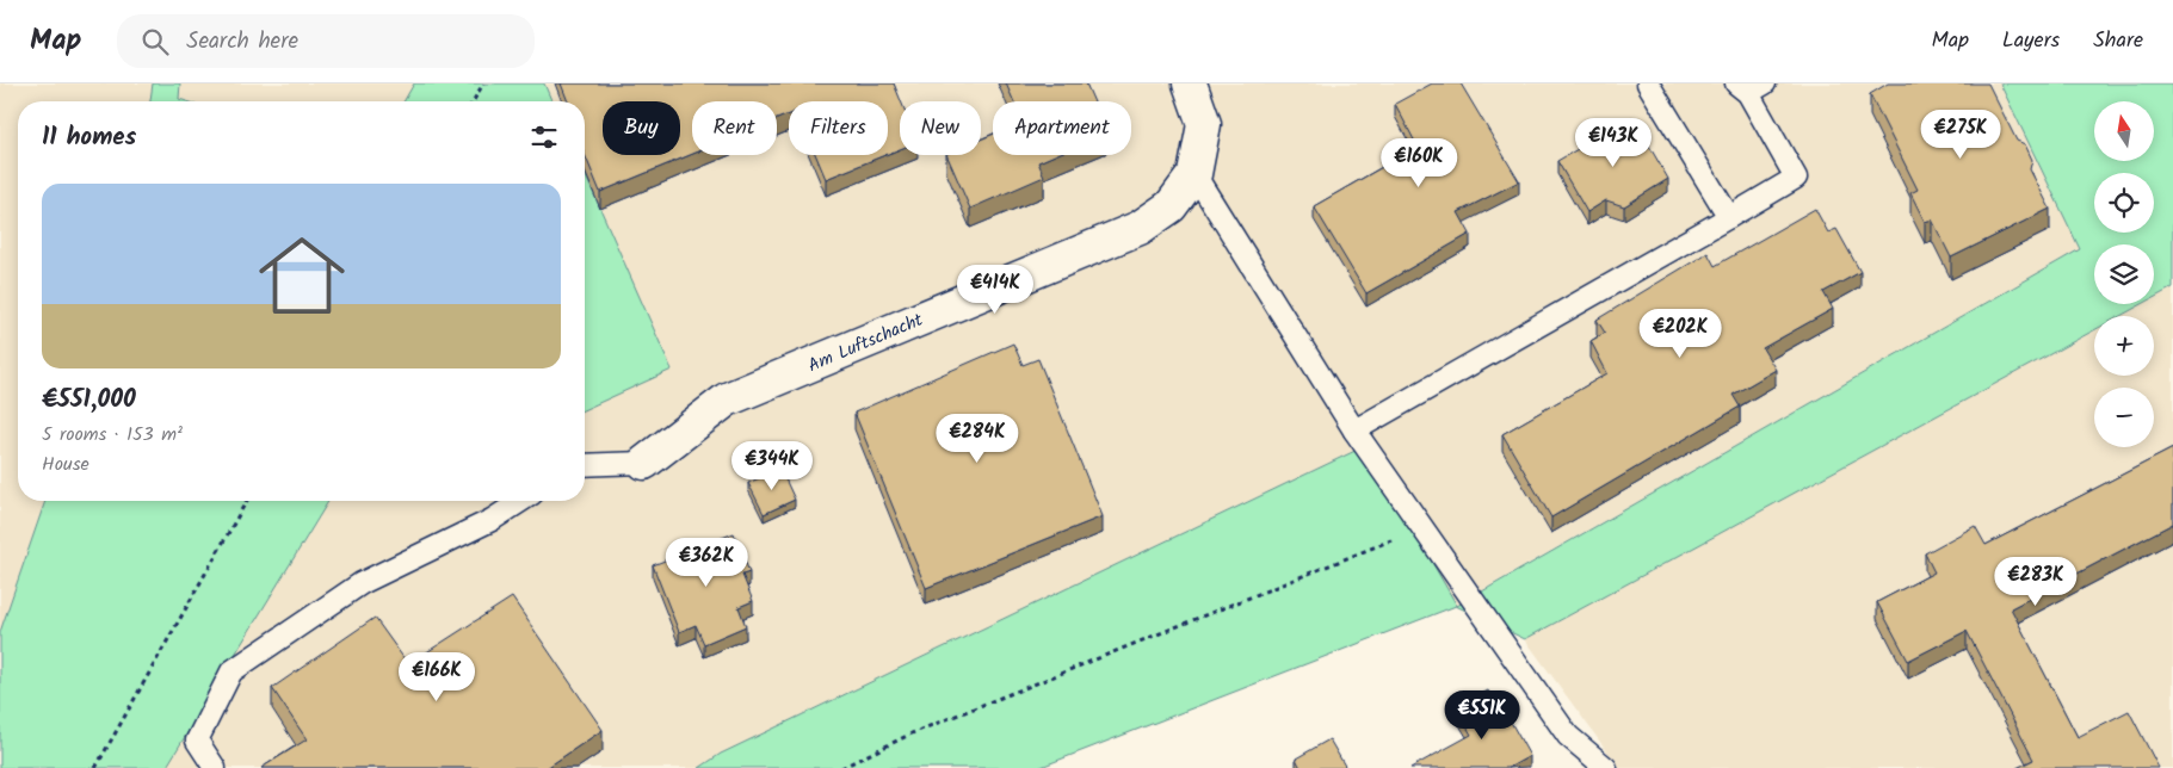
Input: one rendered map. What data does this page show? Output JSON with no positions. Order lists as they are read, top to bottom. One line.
{"streets":{"street":["Am Luftschacht"]},"north":"top","page":{"header":"Map","search":"Search here","nav":["Map","Layers","Share"],"map_buttons":["+","−"],"chip":["Buy","Rent","Filters","New","Apartment"],"heading":"11 homes","price":["€275K","€143K","€160K","€414K","€202K","€284K","€344K","€362K","€283K","€166K","€551K"],"list":[{"name":"€551,000","note":"5 rooms · 153 m² · House"}]}}
